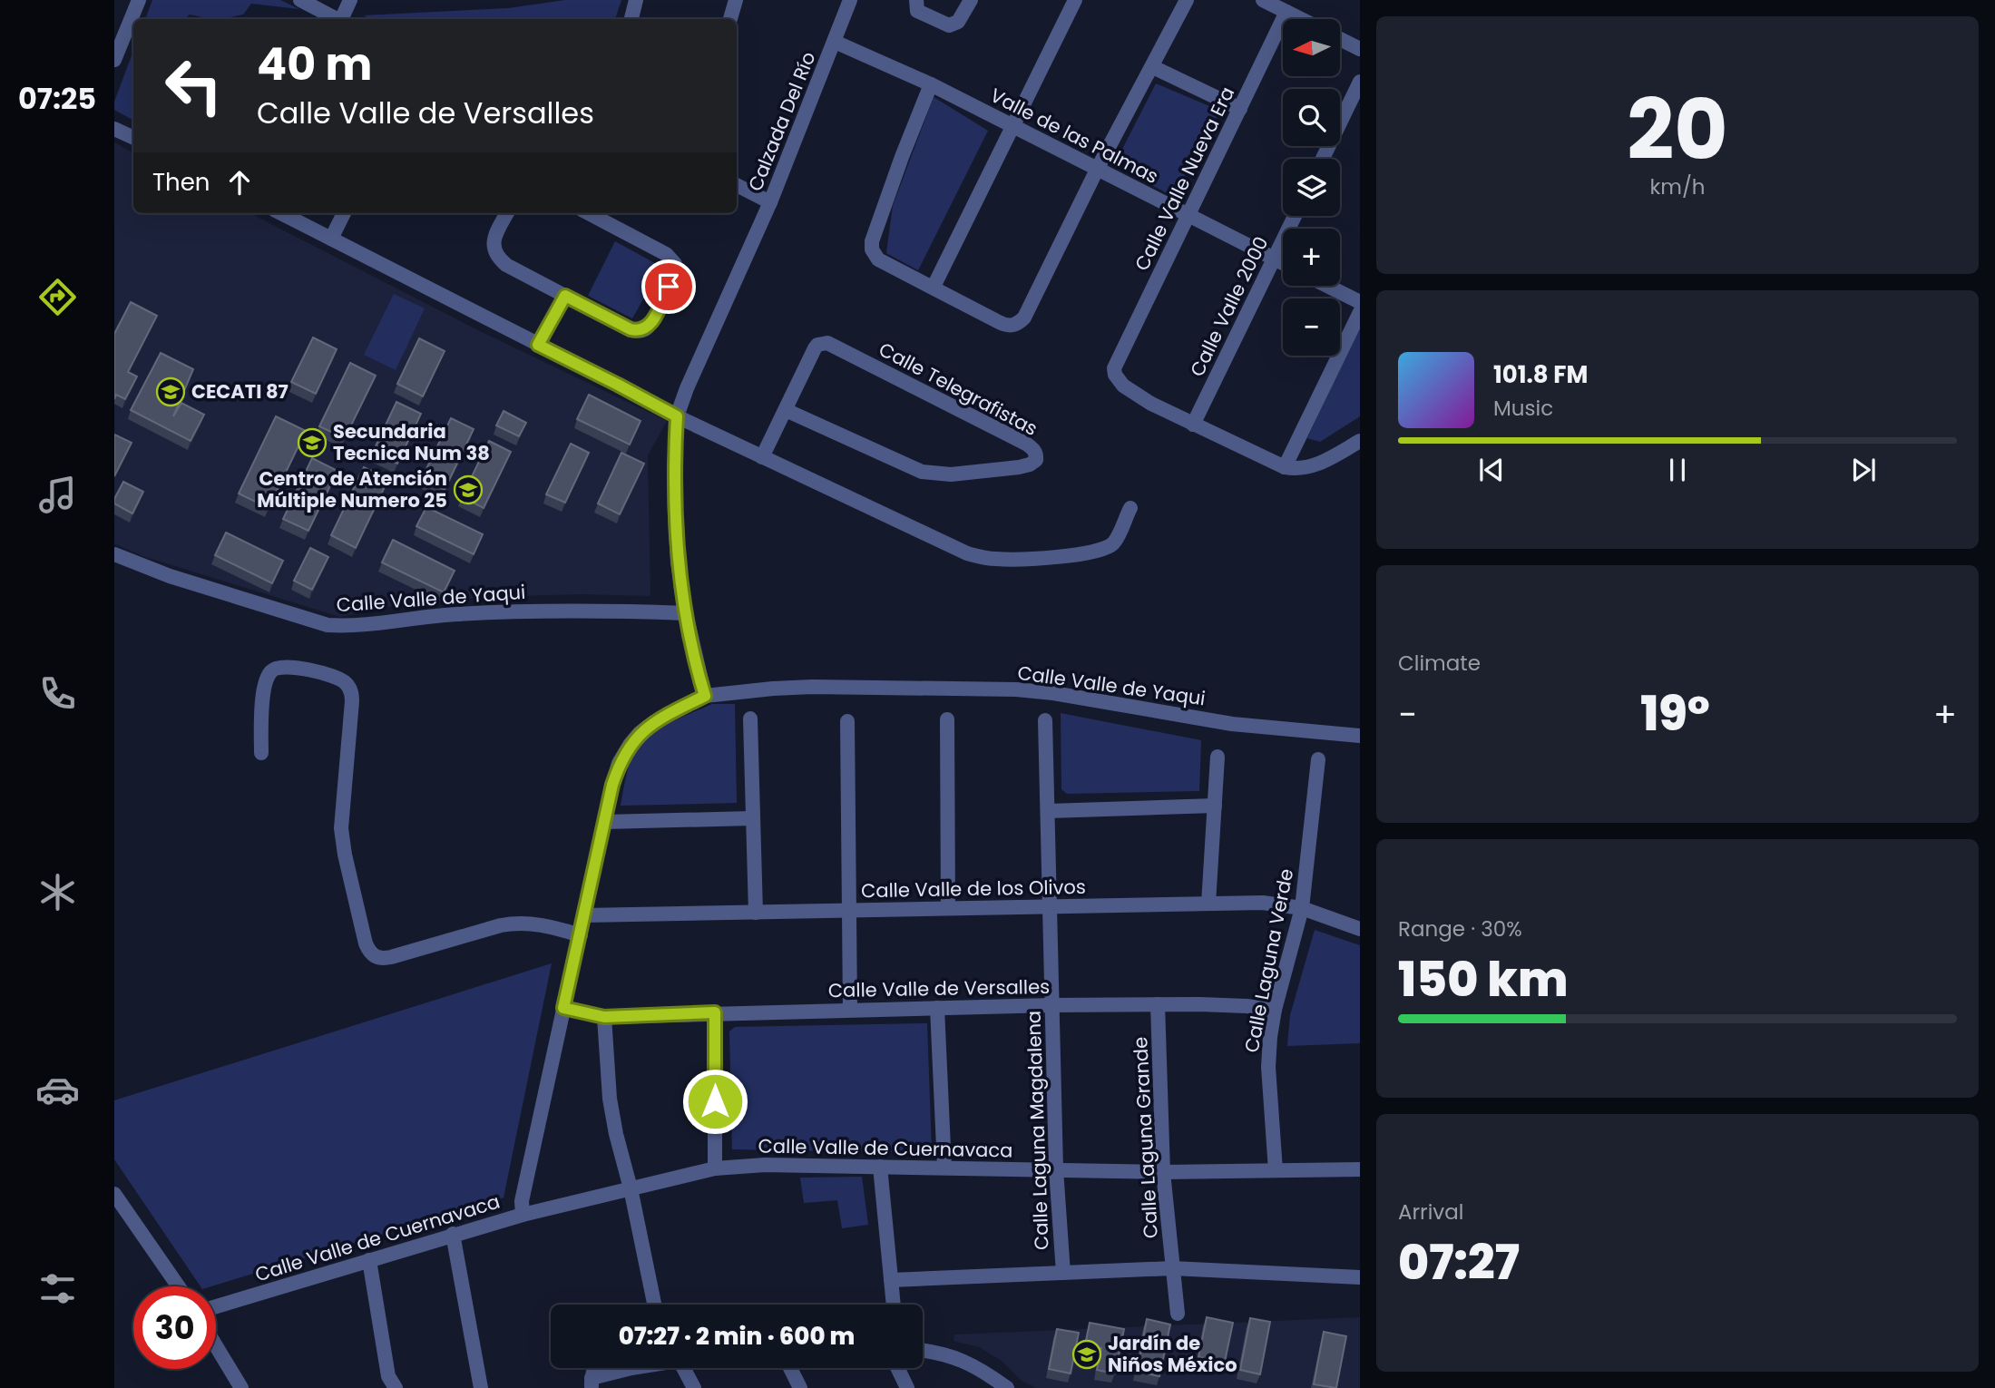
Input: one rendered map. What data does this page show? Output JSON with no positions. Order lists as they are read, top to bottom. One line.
{"streets":{"street":["Calzada Del Río","Valle de las Palmas","Calle Valle Nueva Era","Calle Valle 2000","Calle Telegrafistas","Calle Valle de Yaqui","Calle Valle de los Olivos","Calle Laguna Verde","Calle Valle de Versalles","Calle Laguna Magdalena","Calle Laguna Grande","Calle Valle de Cuernavaca"]},"crossings":[["Calzada Del Río","Valle de las Palmas"],["Calzada Del Río","Calle Valle de Yaqui"],["Valle de las Palmas","Calle Valle Nueva Era"],["Valle de las Palmas","Calle Valle 2000"],["Calle Valle Nueva Era","Calle Valle 2000"],["Calle Valle de los Olivos","Calle Laguna Verde"],["Calle Valle de los Olivos","Calle Laguna Magdalena"],["Calle Laguna Verde","Calle Valle de Versalles"],["Calle Laguna Verde","Calle Valle de Cuernavaca"],["Calle Valle de Versalles","Calle Laguna Magdalena"],["Calle Valle de Versalles","Calle Laguna Grande"],["Calle Laguna Magdalena","Calle Valle de Cuernavaca"],["Calle Laguna Grande","Calle Valle de Cuernavaca"]],"places":{"school or university":["CECATI 87","Secundaria Tecnica Num 38","Centro de Atención Múltiple Numero 25","Jardín de Niños México"]},"north":"left","page":{"tabs":"07:25","tile":[["20","km/h"],"Climate",["Range · 30%","150 km"],["Arrival","07:27"]],"map_buttons":["+","−"],"turn":["40 m","Calle Valle de Versalles"],"then":"Then","song":["101.8 FM","Music"],"heat":["−","19°","+"],"limit":"30","trip":"07:27 · 2 min · 600 m"}}
